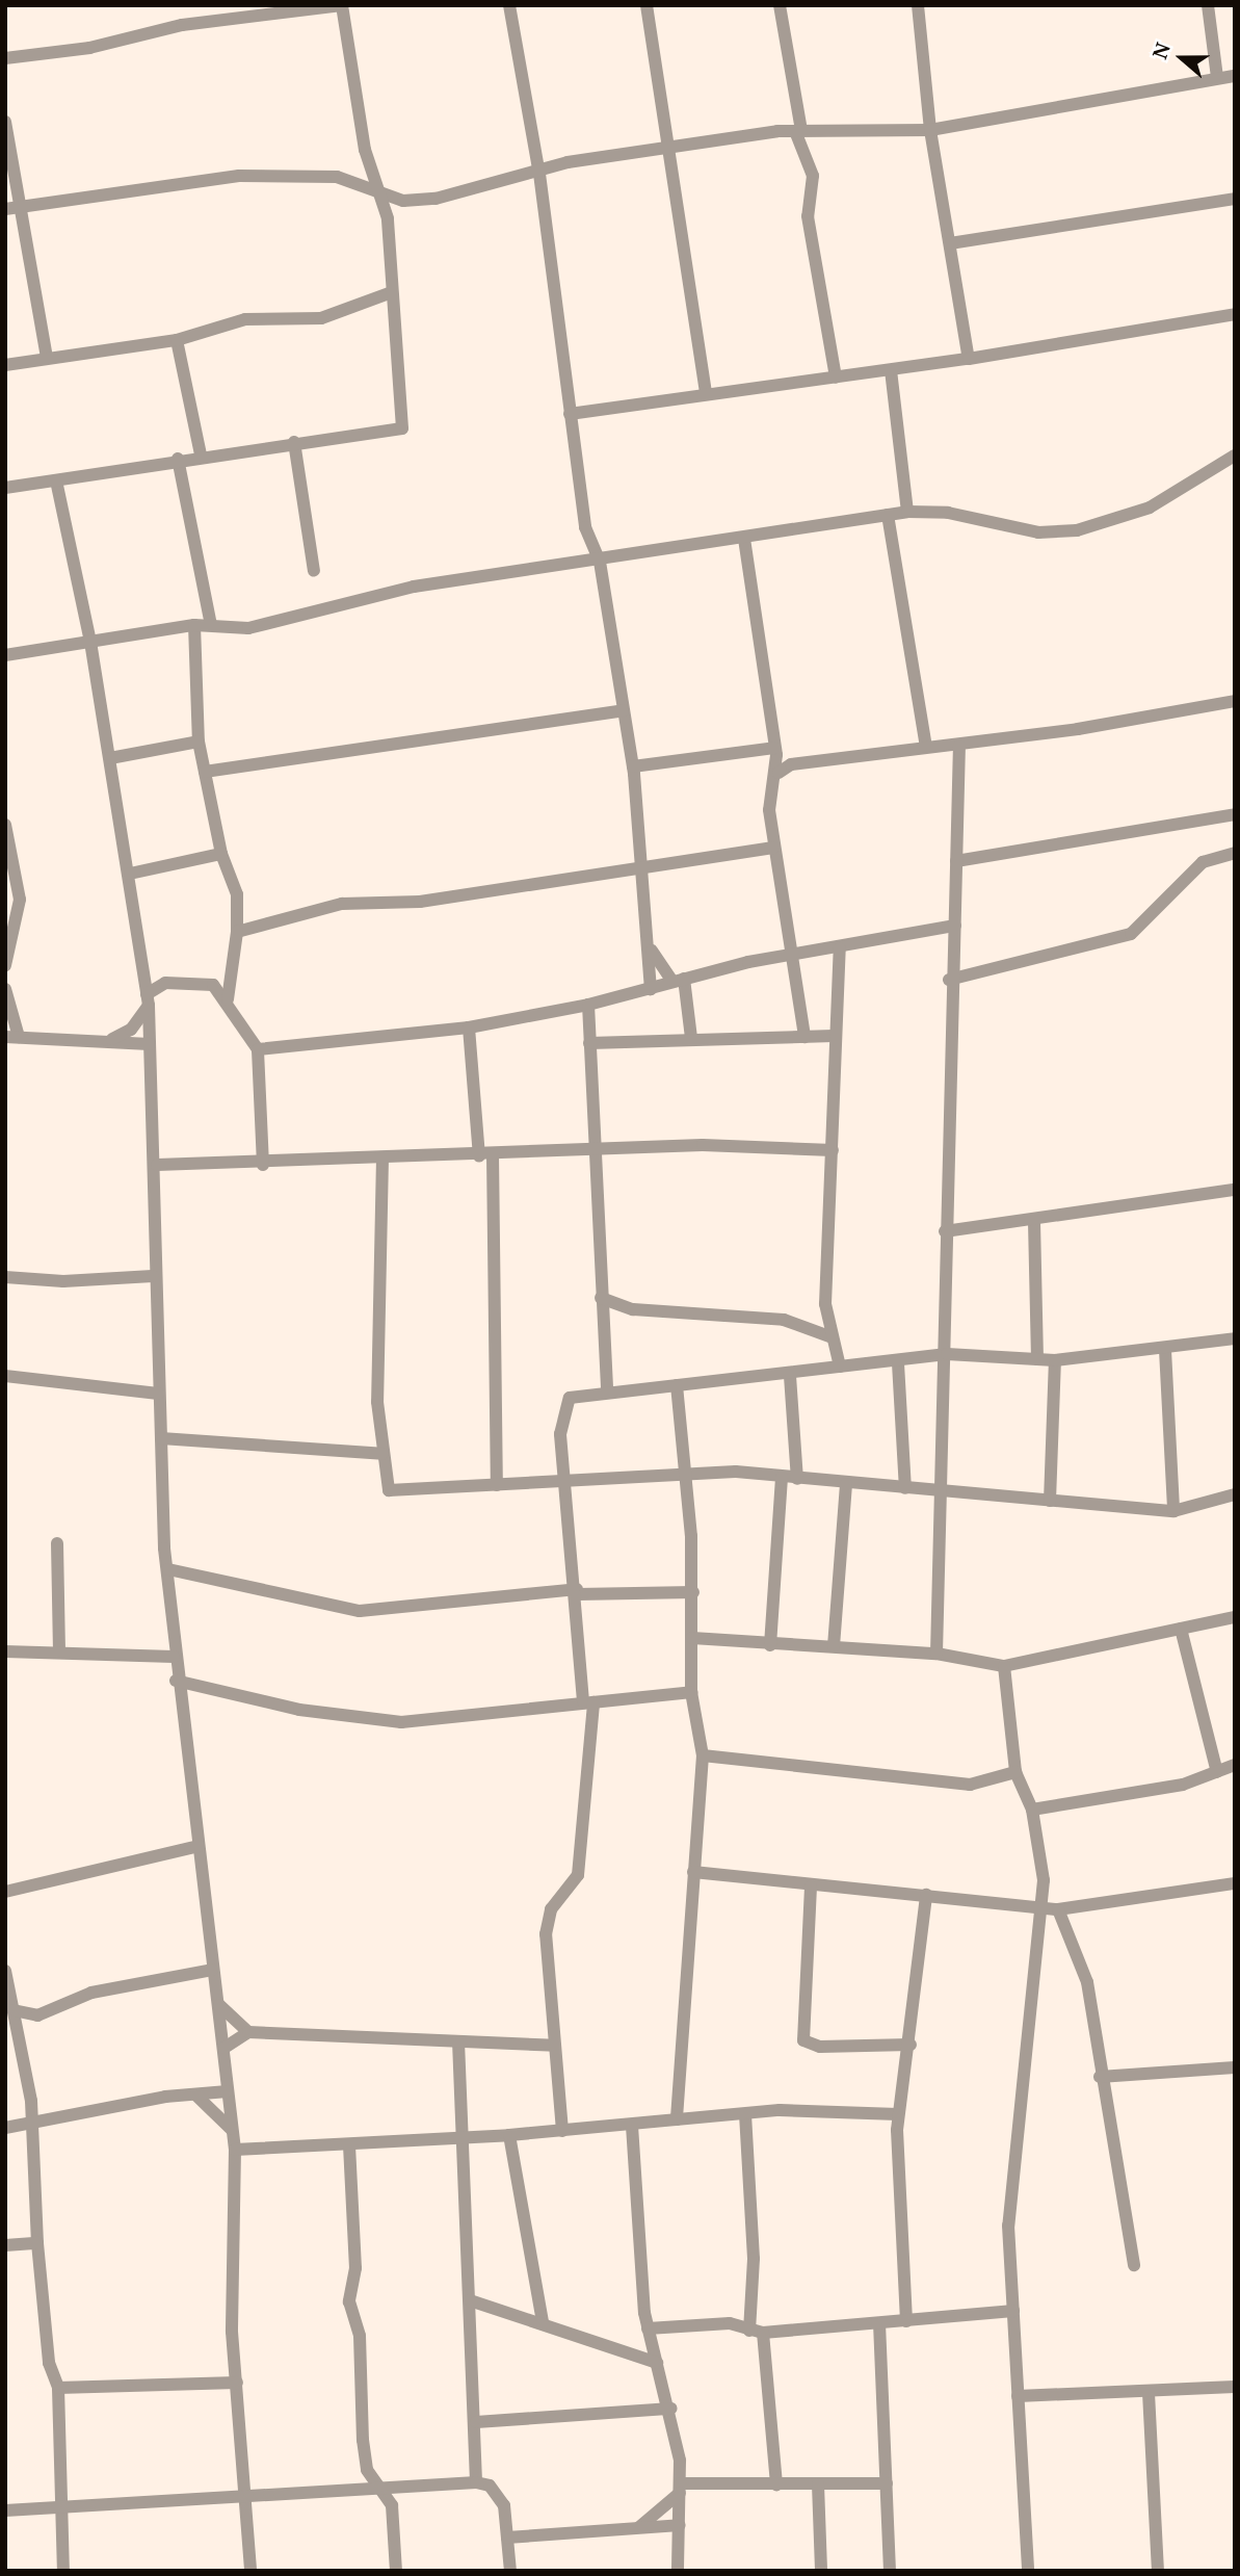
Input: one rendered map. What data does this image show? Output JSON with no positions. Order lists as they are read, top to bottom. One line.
{"north":"left"}
